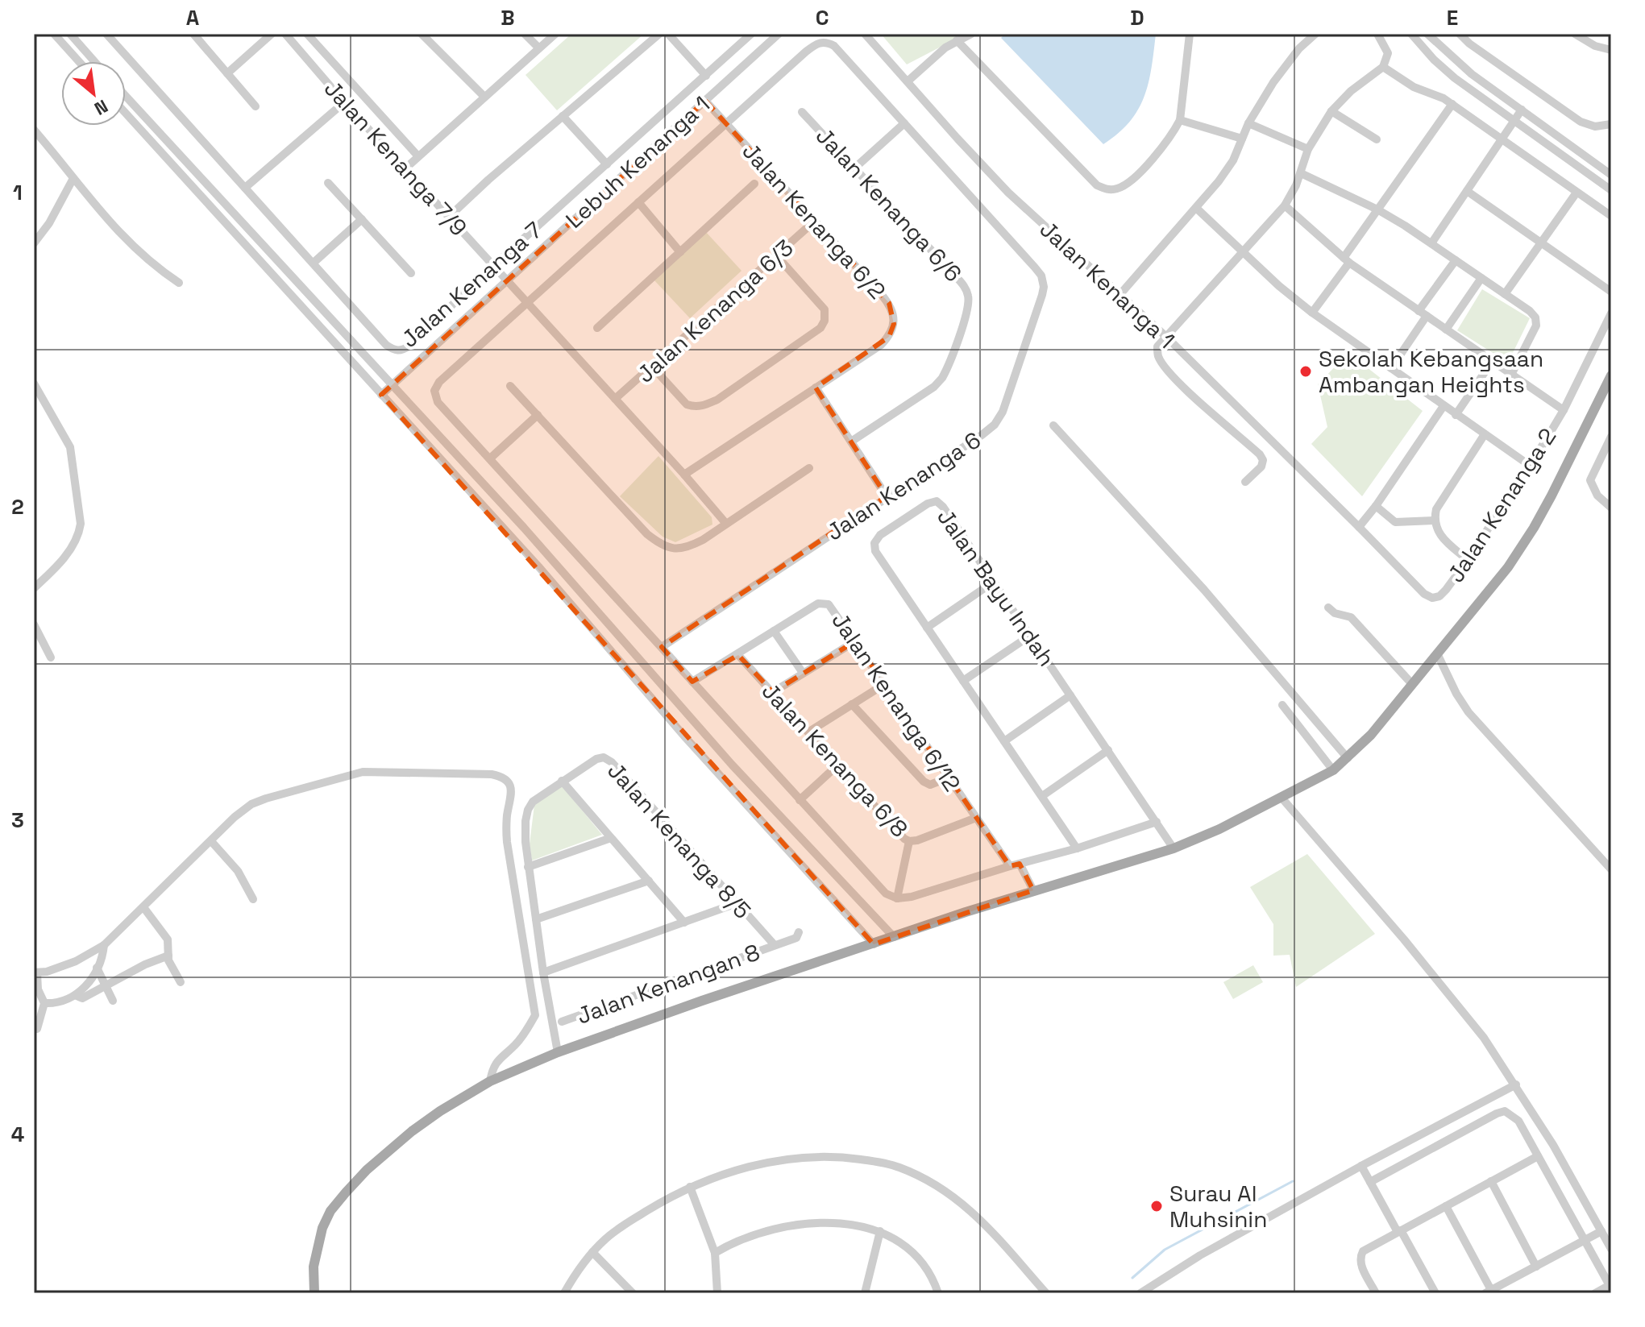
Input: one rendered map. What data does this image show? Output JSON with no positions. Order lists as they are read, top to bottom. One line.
{"streets":{"street":["Jalan Kenanga 7/9","Lebuh Kenanga 1","Jalan Kenanga 6/6","Jalan Kenanga 6/2","Jalan Kenanga 7","Jalan Kenanga 1","Jalan Kenanga 6/3","Jalan Kenanga 6","Jalan Kenanga 2","Jalan Bayu Indah","Jalan Kenanga 6/12","Jalan Kenanga 6/8","Jalan Kenanga 8/5","Jalan Kenangan 8"]},"crossings":[["Jalan Kenanga 7/9","Lebuh Kenanga 1"],["Jalan Kenanga 7/9","Jalan Kenanga 7"],["Lebuh Kenanga 1","Jalan Kenanga 6/2"],["Jalan Kenanga 6/2","Jalan Kenanga 6/3"],["Jalan Kenanga 6/2","Jalan Kenanga 6"],["Jalan Kenanga 1","Jalan Kenanga 2"],["Jalan Kenanga 6/12","Jalan Kenanga 6/8"],["Jalan Kenanga 8/5","Jalan Kenangan 8"]],"places":["Sekolah Kebangsaan Ambangan Heights","Surau Al Muhsinin"],"north":"bottom right","grid":{"columns":["A","B","C","D","E"],"rows":["1","2","3","4"]}}
